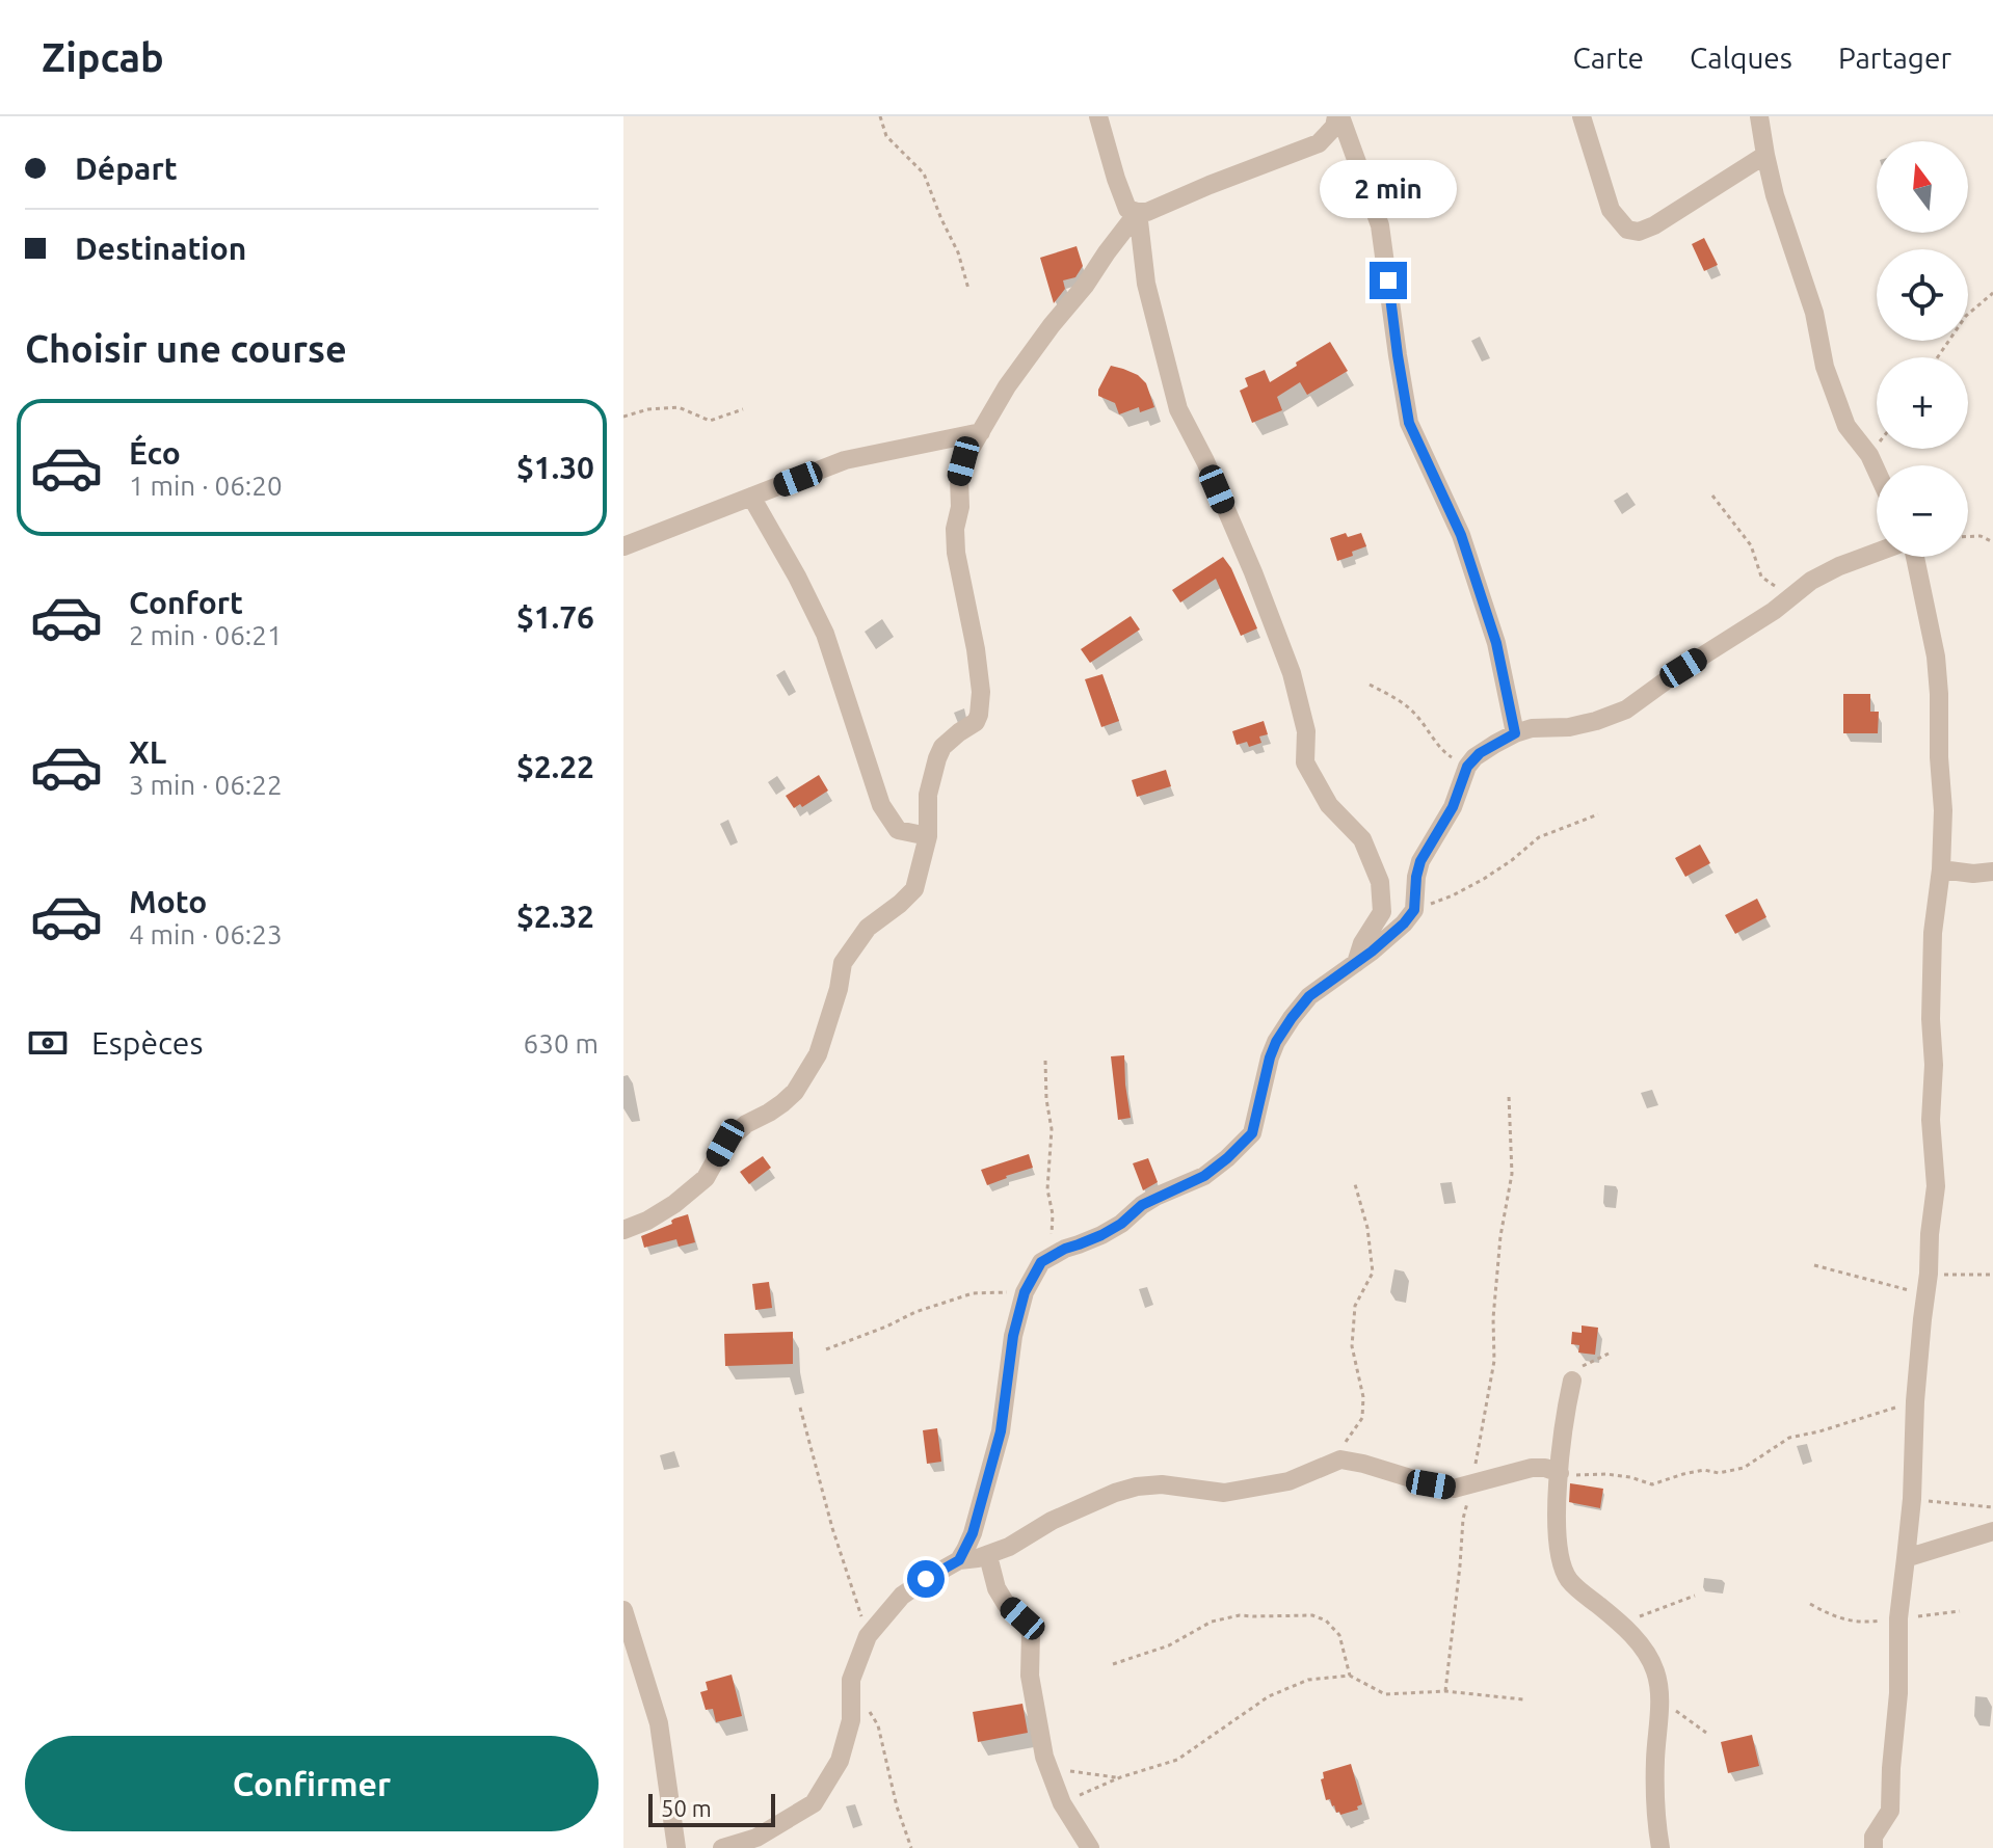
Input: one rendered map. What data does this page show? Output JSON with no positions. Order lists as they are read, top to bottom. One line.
{"scale_bar":"50 m","north":"top","page":{"header":"Zipcab","nav":["Carte","Calques","Partager"],"banner":["Départ","Destination"],"map_buttons":["+","−"],"bubble":"2 min","heading":"Choisir une course","list":[{"name":"Éco","note":"1 min · 06:20","value":"$1.30"},{"name":"Confort","note":"2 min · 06:21","value":"$1.76"},{"name":"XL","note":"3 min · 06:22","value":"$2.22"},{"name":"Moto","note":"4 min · 06:23","value":"$2.32"}],"pay":["Espèces","630 m"],"buttons":"Confirmer","scale":"50 m"}}
